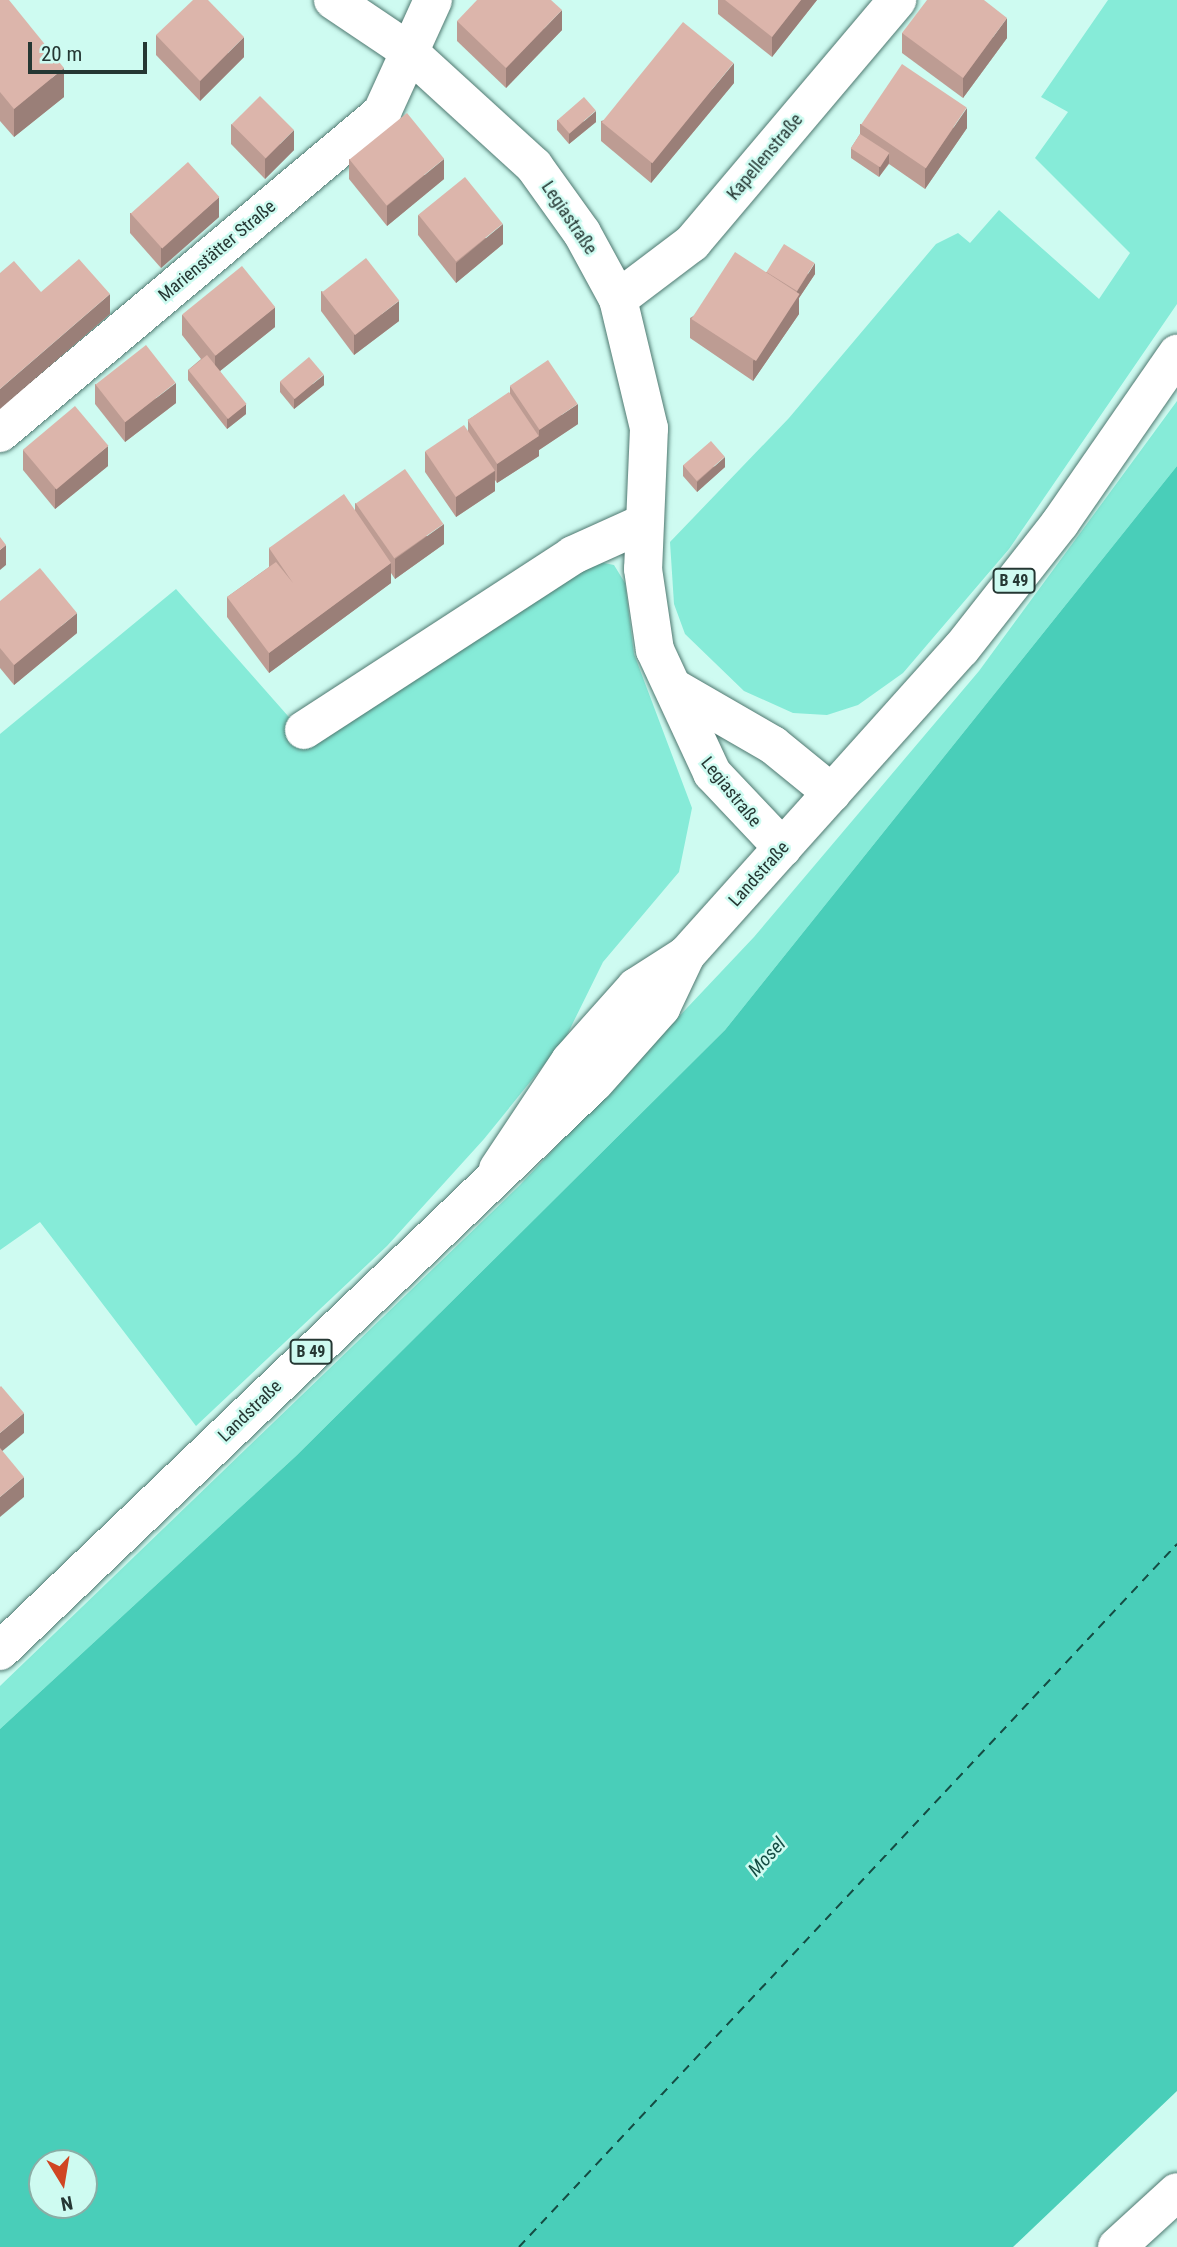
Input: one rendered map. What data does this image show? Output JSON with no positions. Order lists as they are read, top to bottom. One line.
{"streets":{"street":["Kapellenstraße","Legiastraße","Marienstätter Straße","B 49","Landstraße"]},"crossings":[["Kapellenstraße","Legiastraße"],["Legiastraße","Marienstätter Straße"],["Legiastraße","Landstraße"],["B 49","Landstraße"]],"water":["Mosel"],"scale_bar":"20 m","north":"bottom"}
